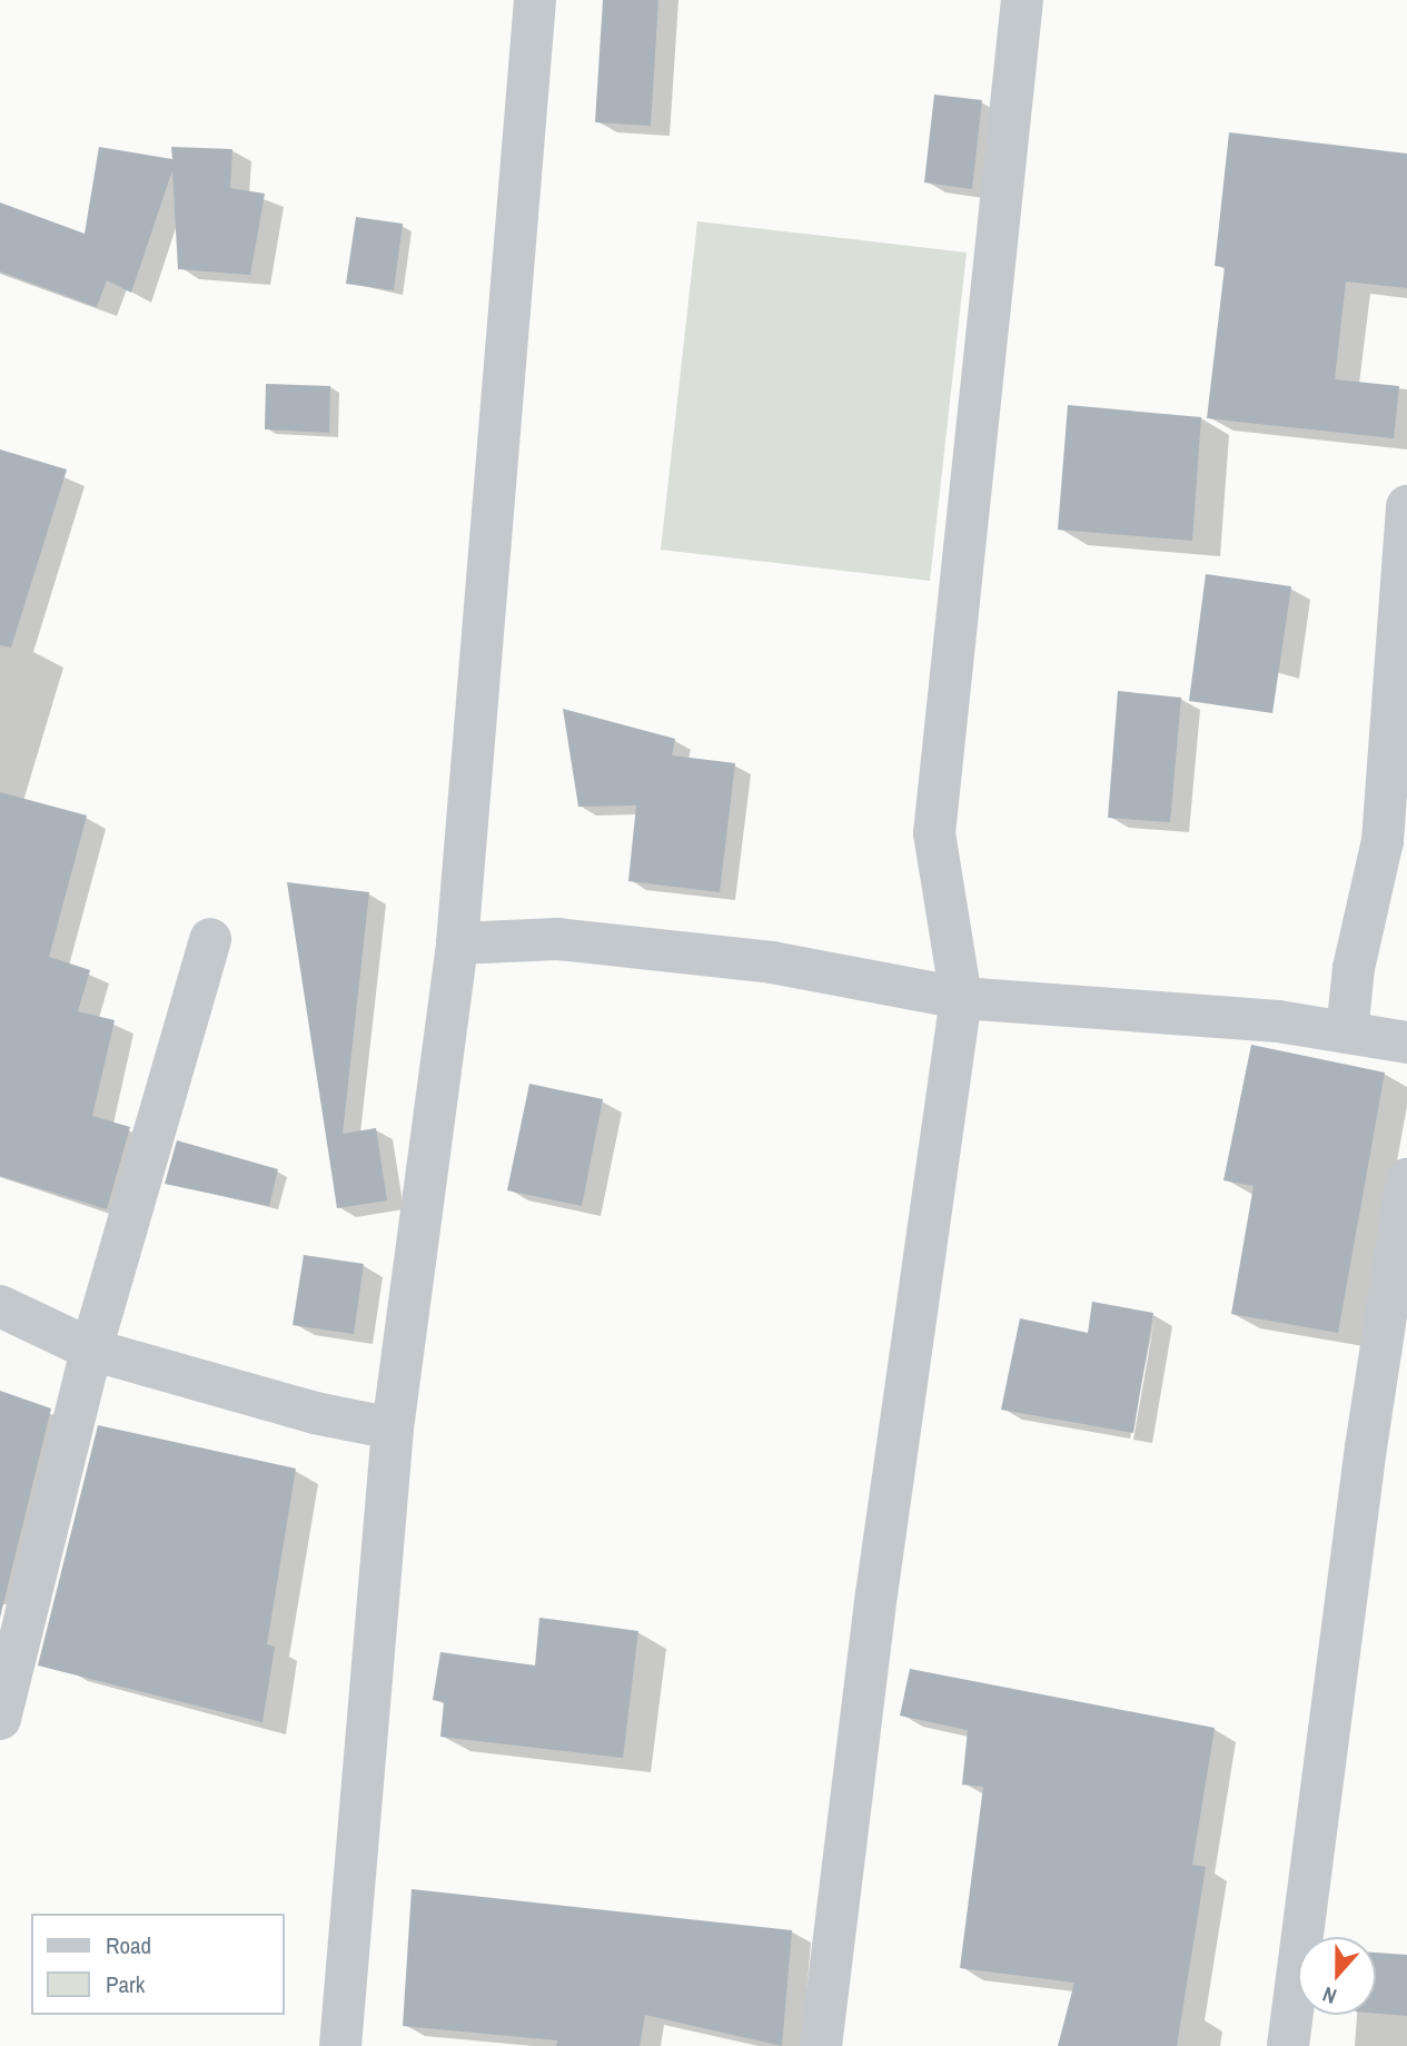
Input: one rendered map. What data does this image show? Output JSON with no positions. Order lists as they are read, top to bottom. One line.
{"legend":["Road","Park"],"north":"bottom"}
